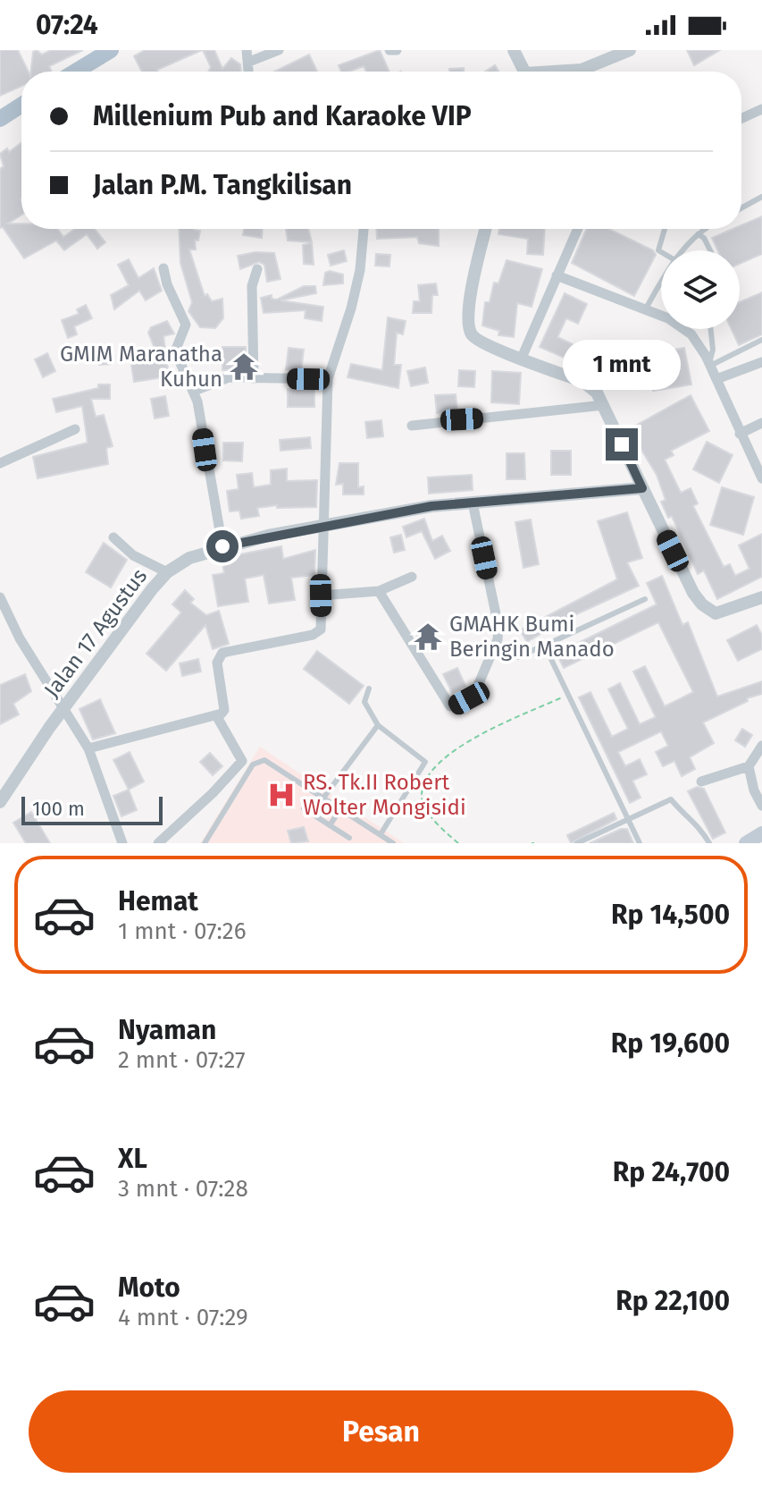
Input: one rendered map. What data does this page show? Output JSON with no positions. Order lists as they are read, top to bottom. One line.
{"streets":{"street":["Jalan 17 Agustus"]},"places":{"temple":["GMIM Maranatha Kuhun","GMAHK Bumi Beringin Manado"],"hospital":["RS. Tk.II Robert Wolter Mongisidi"]},"scale_bar":"100 m","page":{"status":"07:24","banner":["Millenium Pub and Karaoke VIP","Jalan P.M. Tangkilisan"],"bubble":"1 mnt","scale":"100 m","list":[{"name":"Hemat","note":"1 mnt · 07:26","value":"Rp 14,500"},{"name":"Nyaman","note":"2 mnt · 07:27","value":"Rp 19,600"},{"name":"XL","note":"3 mnt · 07:28","value":"Rp 24,700"},{"name":"Moto","note":"4 mnt · 07:29","value":"Rp 22,100"}],"buttons":"Pesan"}}
